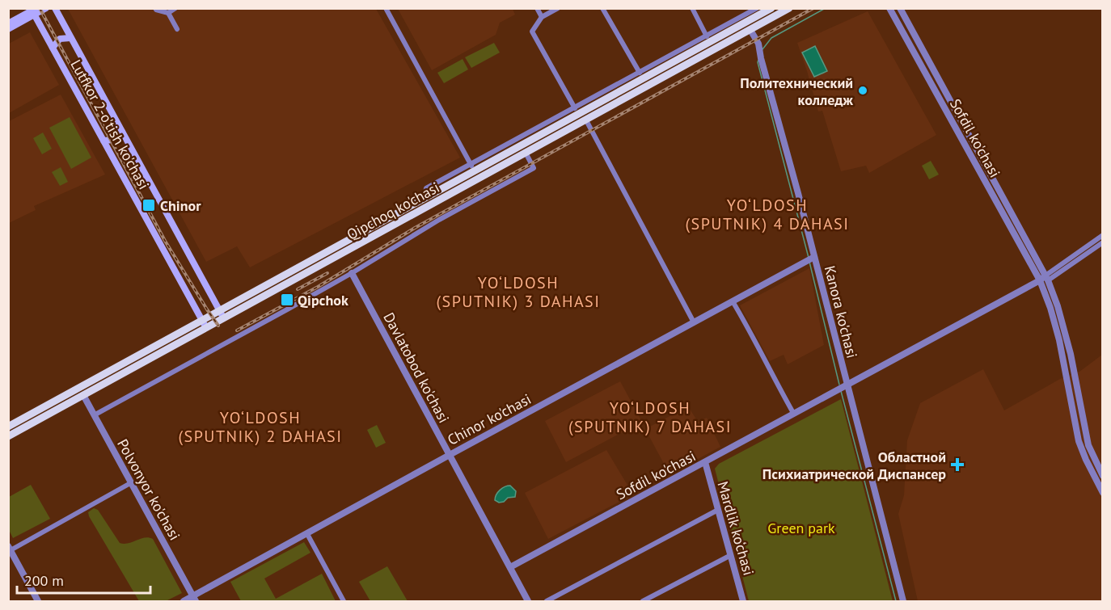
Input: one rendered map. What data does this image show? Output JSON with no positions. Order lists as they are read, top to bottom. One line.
{"streets":{"main road":["Lutfkor 2-o'tish ko'chasi","Qipchoq ko'chasi"],"street":["Sofdil ko'chasi","Kanora ko'chasi","Davlatobod ko'chasi","Chinor ko'chasi","Polvonyor ko'chasi","Mardlik ko‘chasi"]},"crossings":[["Lutfkor 2-o'tish ko'chasi","Qipchoq ko'chasi"],["Sofdil ko'chasi","Kanora ko'chasi"],["Sofdil ko'chasi","Davlatobod ko'chasi"],["Sofdil ko'chasi","Mardlik ko‘chasi"],["Qipchoq ko'chasi","Kanora ko'chasi"],["Qipchoq ko'chasi","Polvonyor ko'chasi"],["Kanora ko'chasi","Chinor ko'chasi"],["Davlatobod ko'chasi","Chinor ko'chasi"],["Chinor ko'chasi","Polvonyor ko'chasi"]],"districts":["YO‘LDOSH (SPUTNIK) 4 DAHASI","YO‘LDOSH (SPUTNIK) 3 DAHASI","YO‘LDOSH (SPUTNIK) 7 DAHASI","YO‘LDOSH (SPUTNIK) 2 DAHASI"],"parks":["Green park"],"places":{"other":["Политехнический колледж"],"transit":["Chinor","Qipchok"],"health":["Областной Психиатрической Диспансер"]},"scale_bar":"200 m"}
